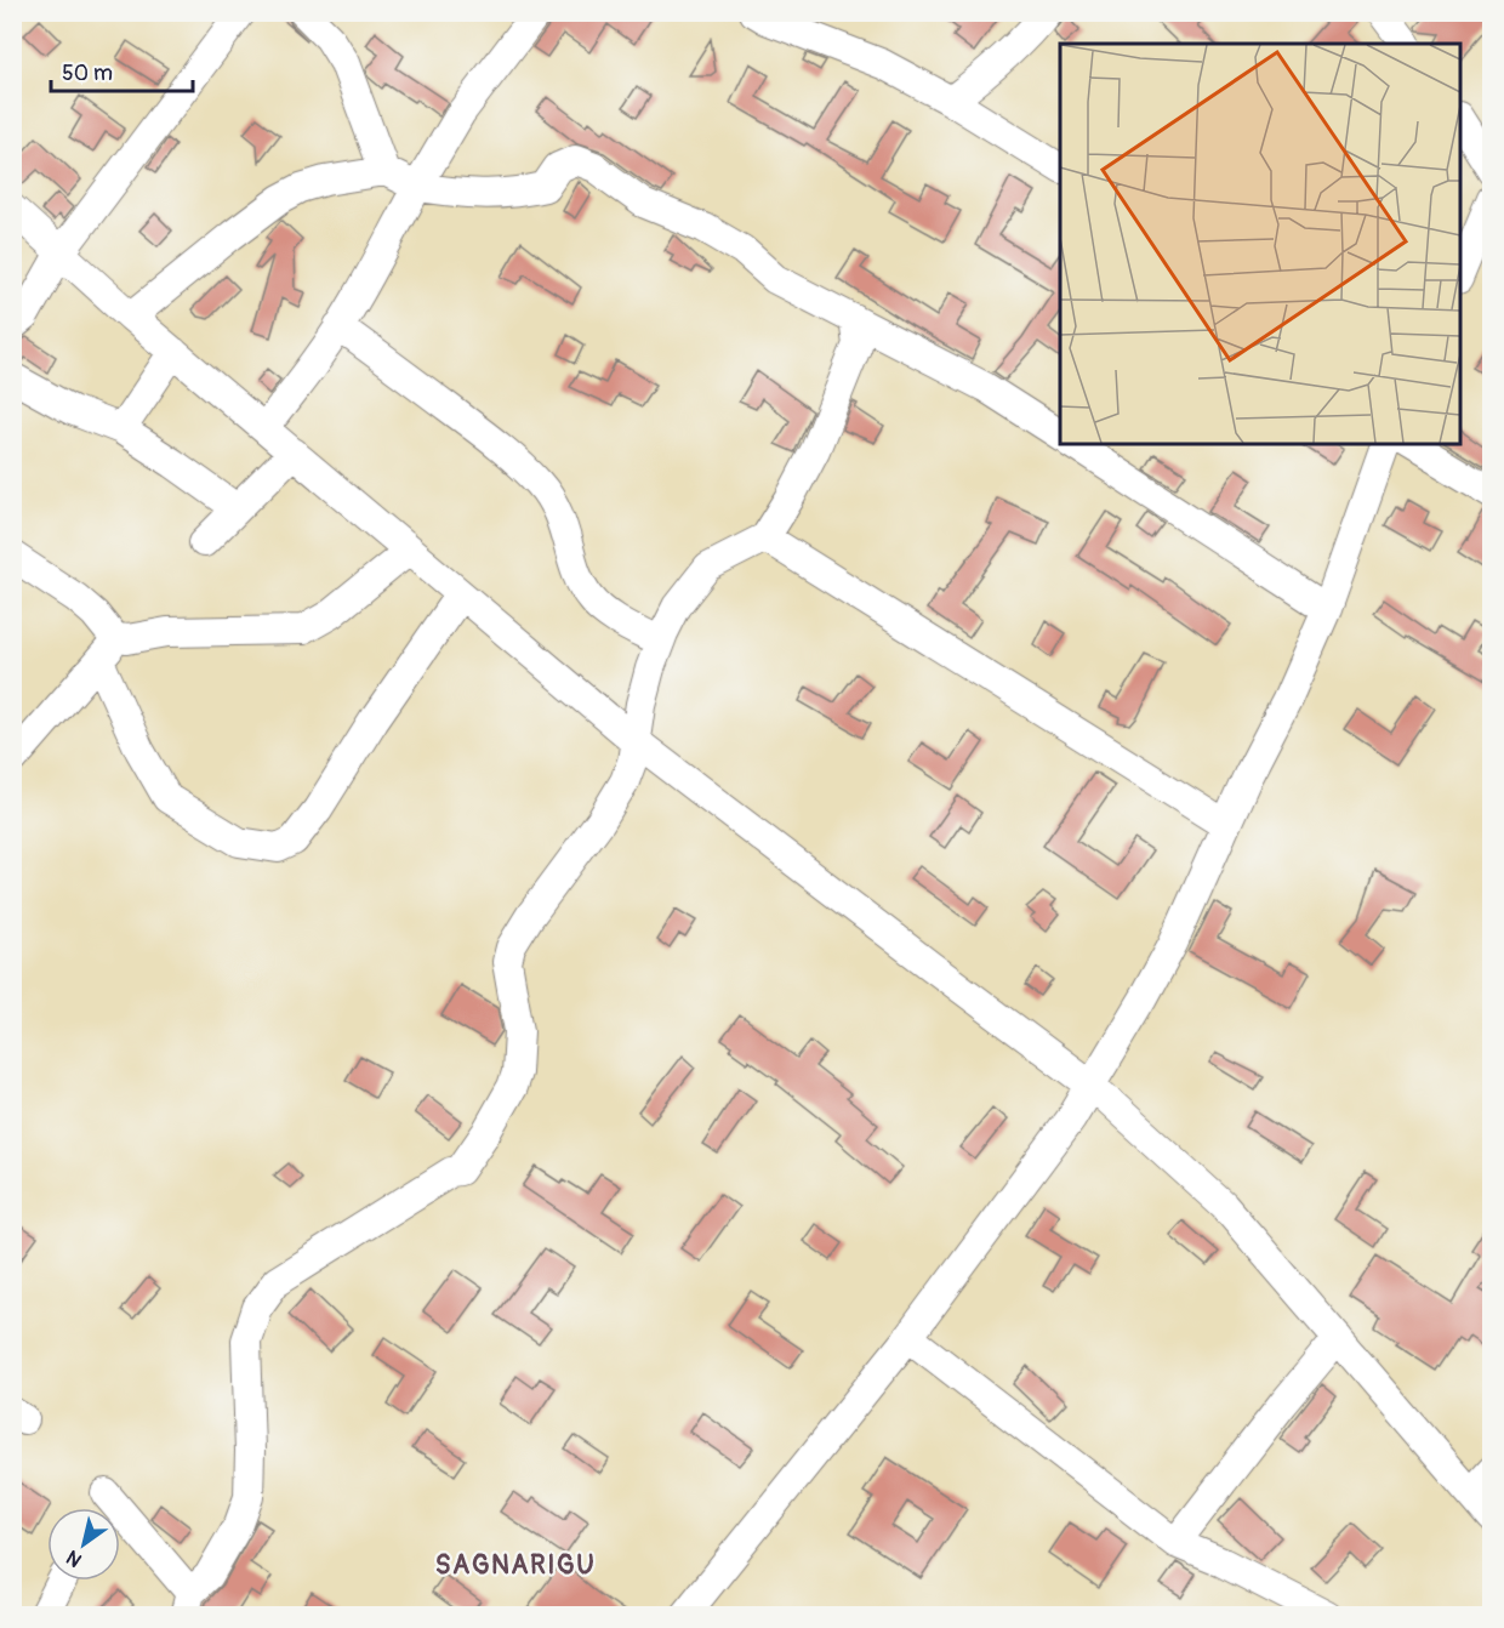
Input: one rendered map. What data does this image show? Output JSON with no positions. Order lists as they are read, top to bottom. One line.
{"districts":["SAGNARIGU"],"scale_bar":"50 m","north":"bottom left"}
